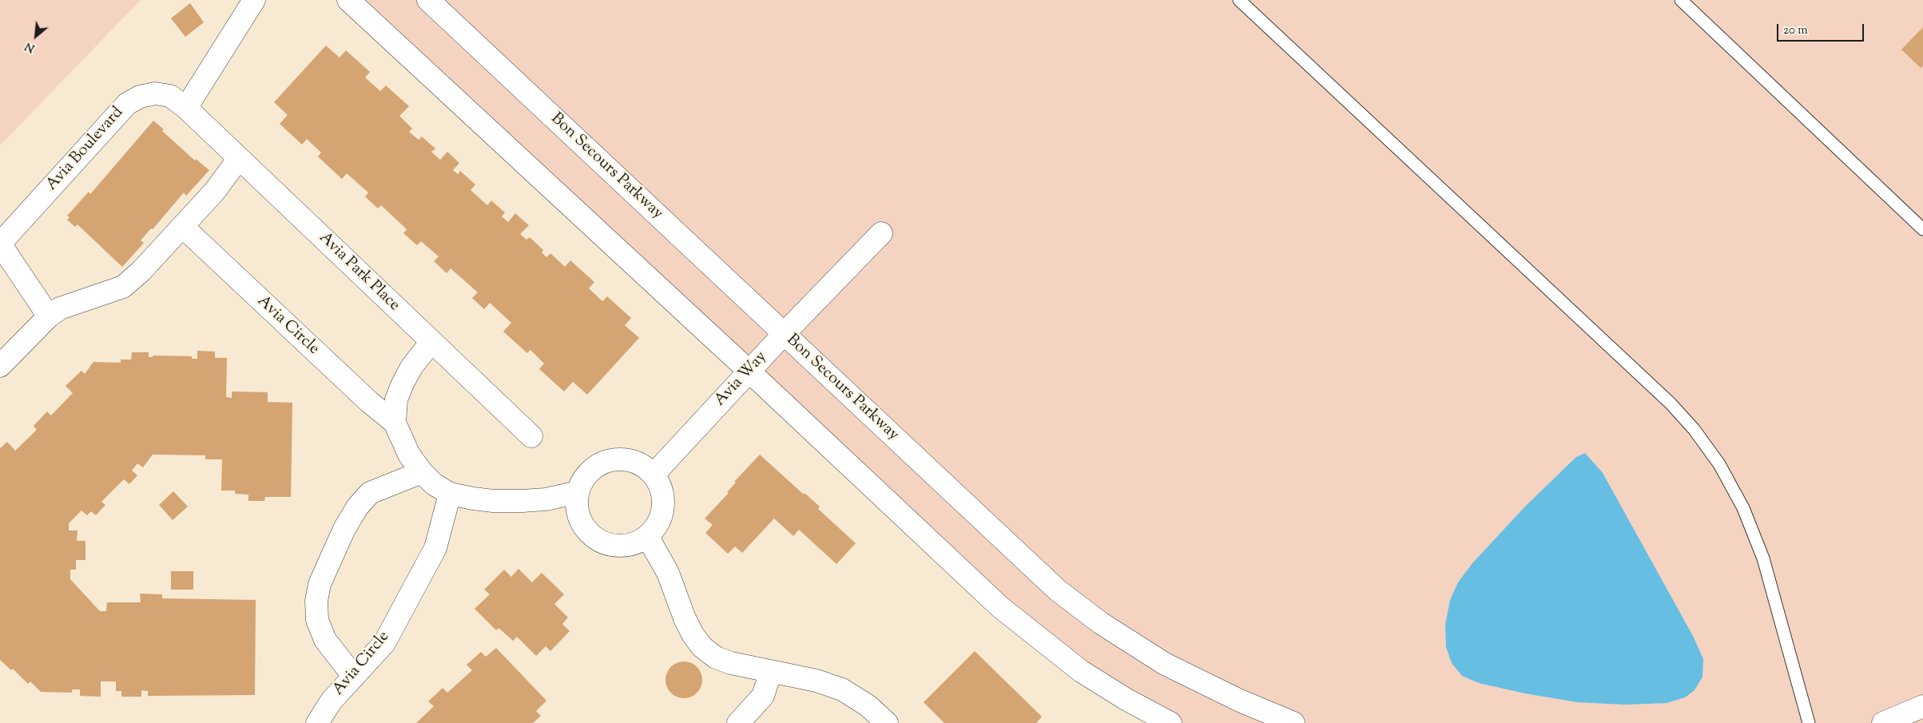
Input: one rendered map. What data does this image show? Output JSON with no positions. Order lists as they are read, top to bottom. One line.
{"streets":{"street":["Avia Boulevard","Bon Secours Parkway","Avia Park Place","Avia Circle","Avia Way"]},"crossings":[["Avia Boulevard","Avia Park Place"],["Bon Secours Parkway","Avia Way"],["Avia Park Place","Avia Circle"],["Avia Circle","Avia Way"]],"scale_bar":"20 m","north":"bottom left"}
